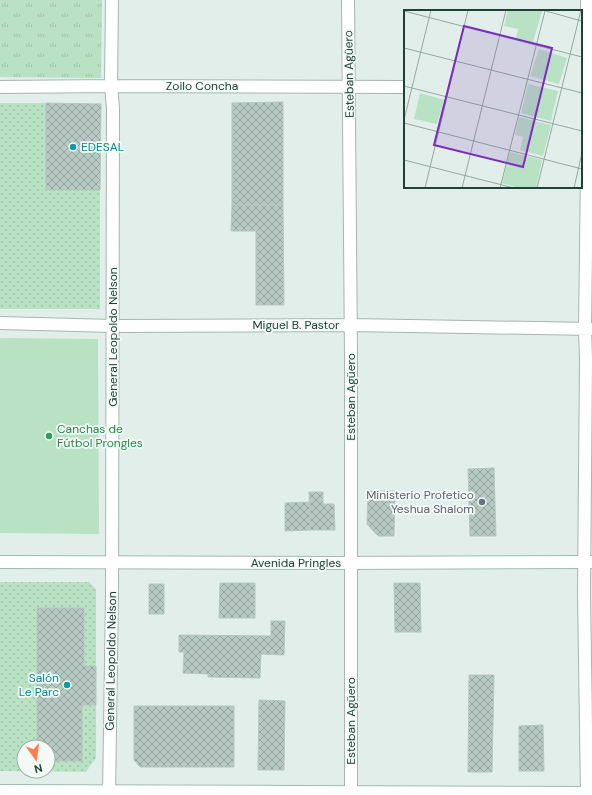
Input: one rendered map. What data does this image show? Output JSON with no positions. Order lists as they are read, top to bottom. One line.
{"streets":{"street":["Esteban Agüero","Zoilo Concha","Miguel B. Pastor","General Leopoldo Nelson","Avenida Pringles"]},"crossings":[["Esteban Agüero","Zoilo Concha"],["Esteban Agüero","Miguel B. Pastor"],["Esteban Agüero","Avenida Pringles"],["Zoilo Concha","General Leopoldo Nelson"],["Miguel B. Pastor","General Leopoldo Nelson"],["General Leopoldo Nelson","Avenida Pringles"]],"places":["EDESAL","Canchas de Fútbol Prongles","Ministerio Profetico Yeshua Shalom","Salón Le Parc"],"north":"bottom"}
